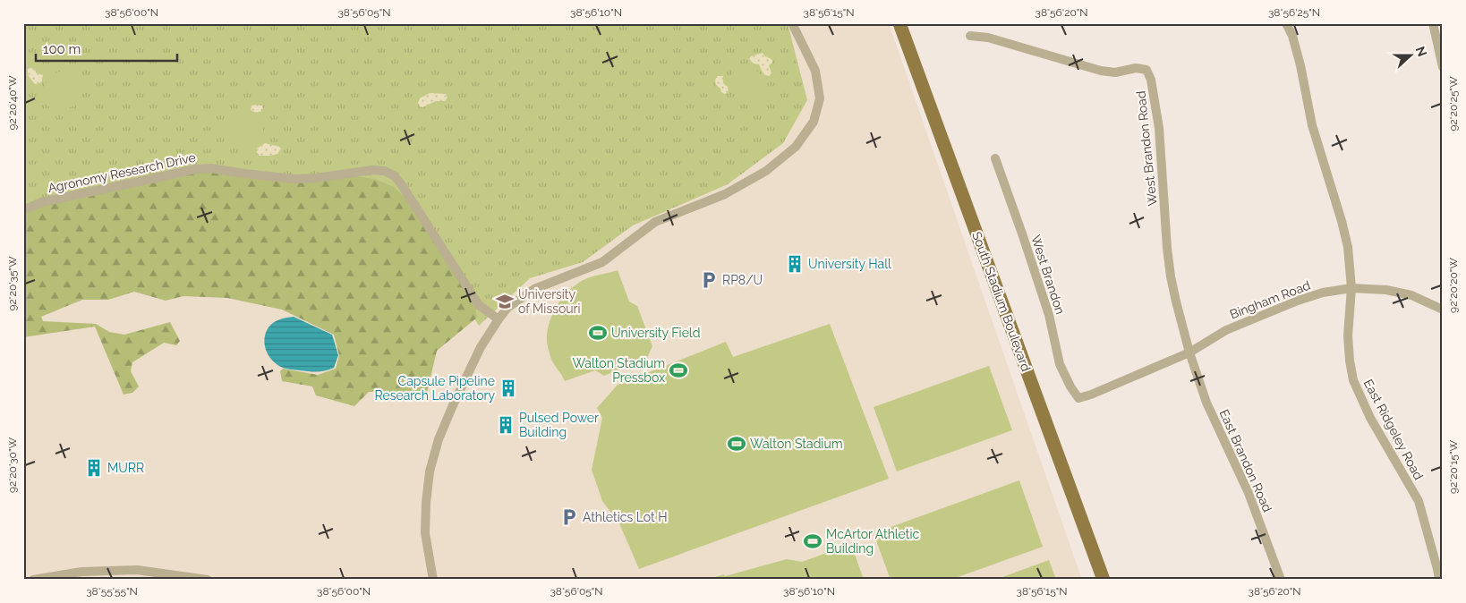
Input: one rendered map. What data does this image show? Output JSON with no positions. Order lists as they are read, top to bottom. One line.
{"streets":{"main road":["South Stadium Boulevard"],"street":["West Brandon Road","Agronomy Research Drive","West Brandon","Bingham Road","East Ridgeley Road","East Brandon Road"]},"crossings":[["West Brandon Road","Bingham Road"],["West Brandon Road","East Brandon Road"],["West Brandon","Bingham Road"],["Bingham Road","East Ridgeley Road"],["Bingham Road","East Brandon Road"]],"places":{"building":["University Hall","Capsule Pipeline Research Laboratory","Pulsed Power Building","MURR"],"parking":["RP8/U","Athletics Lot H"],"school or university":["University of Missouri"],"sports":["University Field","Walton Stadium Pressbox","Walton Stadium","McArtor Athletic Building"]},"scale_bar":"100 m","north":"right","coordinates":["38°56'00\"N","38°56'05\"N","38°56'10\"N","38°56'15\"N","38°56'20\"N","38°56'25\"N","92°20'40\"W","92°20'25\"W","92°20'35\"W","92°20'20\"W","92°20'30\"W","92°20'15\"W","38°55'55\"N"]}
